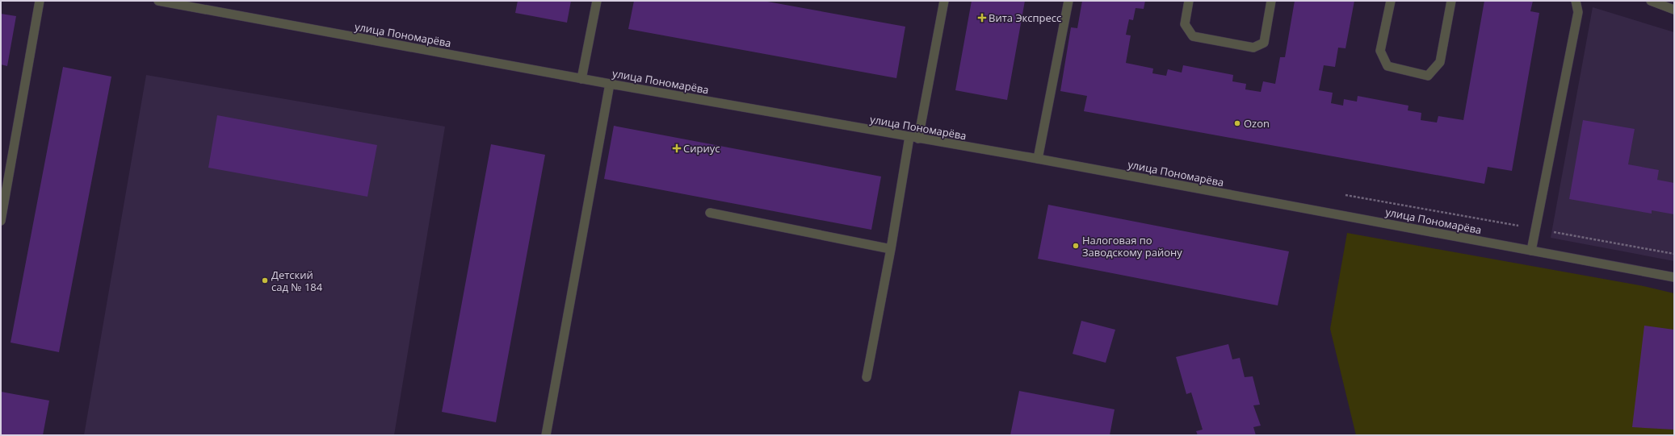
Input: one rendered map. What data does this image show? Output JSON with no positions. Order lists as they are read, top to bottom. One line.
{"streets":{"street":["улица Пономарёва"]},"places":{"health":["Вита Экспресс","Сириус"],"other":["Ozon","Налоговая по Заводскому району","Детский сад № 184"]}}
